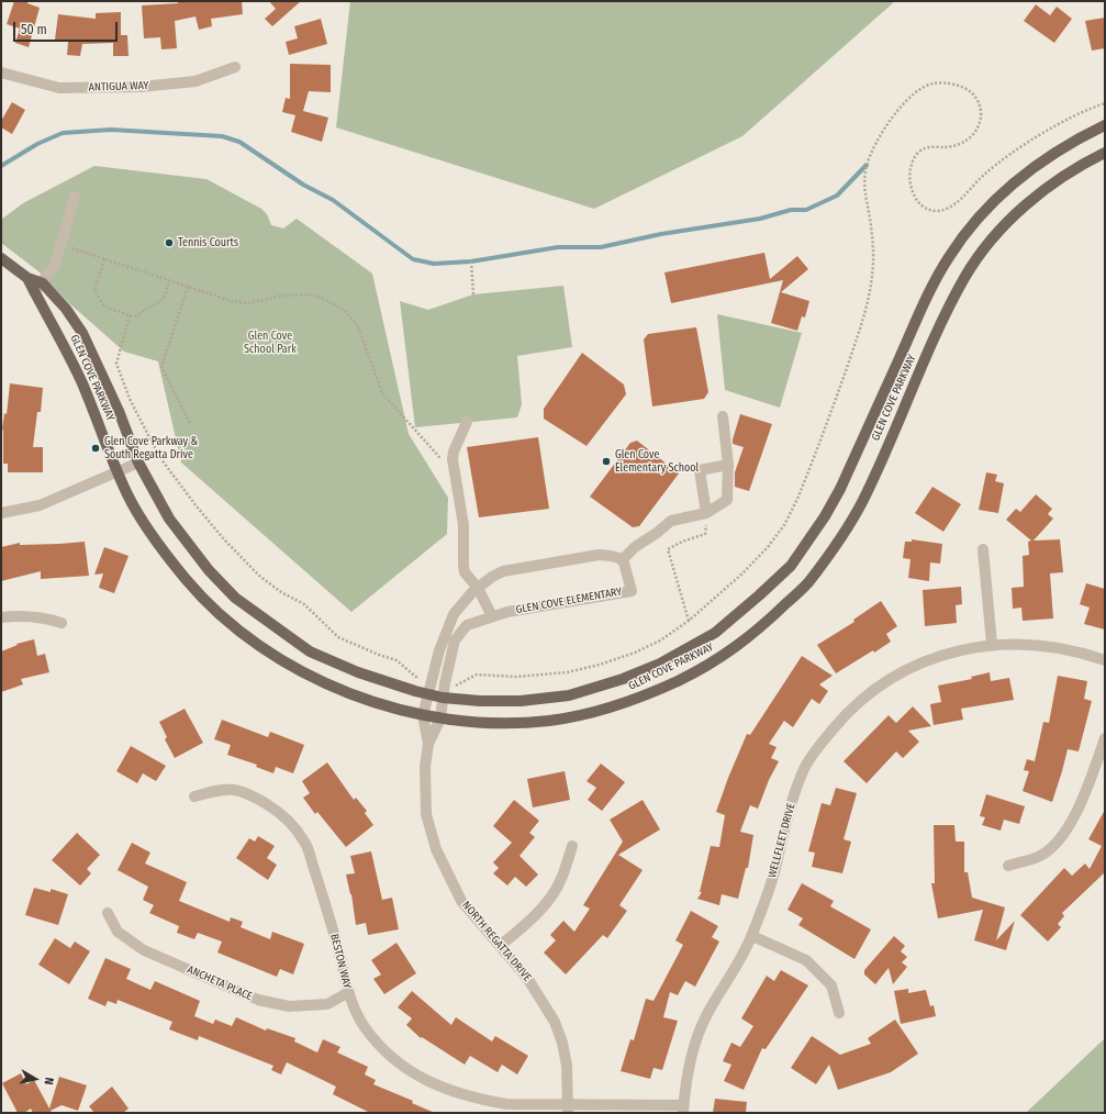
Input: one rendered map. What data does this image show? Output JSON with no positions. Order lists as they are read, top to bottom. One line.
{"streets":{"main road":["GLEN COVE PARKWAY"],"street":["ANTIGUA WAY","GLEN COVE ELEMENTARY","WELLFLEET DRIVE","NORTH REGATTA DRIVE","BESTON WAY","ANCHETA PLACE"]},"crossings":[["GLEN COVE PARKWAY","GLEN COVE ELEMENTARY"],["GLEN COVE PARKWAY","NORTH REGATTA DRIVE"],["GLEN COVE ELEMENTARY","NORTH REGATTA DRIVE"],["WELLFLEET DRIVE","BESTON WAY"],["NORTH REGATTA DRIVE","BESTON WAY"],["BESTON WAY","ANCHETA PLACE"]],"parks":["Glen Cove School Park"],"places":["Tennis Courts","Glen Cove Parkway & South Regatta Drive","Glen Cove Elementary School"],"scale_bar":"50 m","north":"right"}
